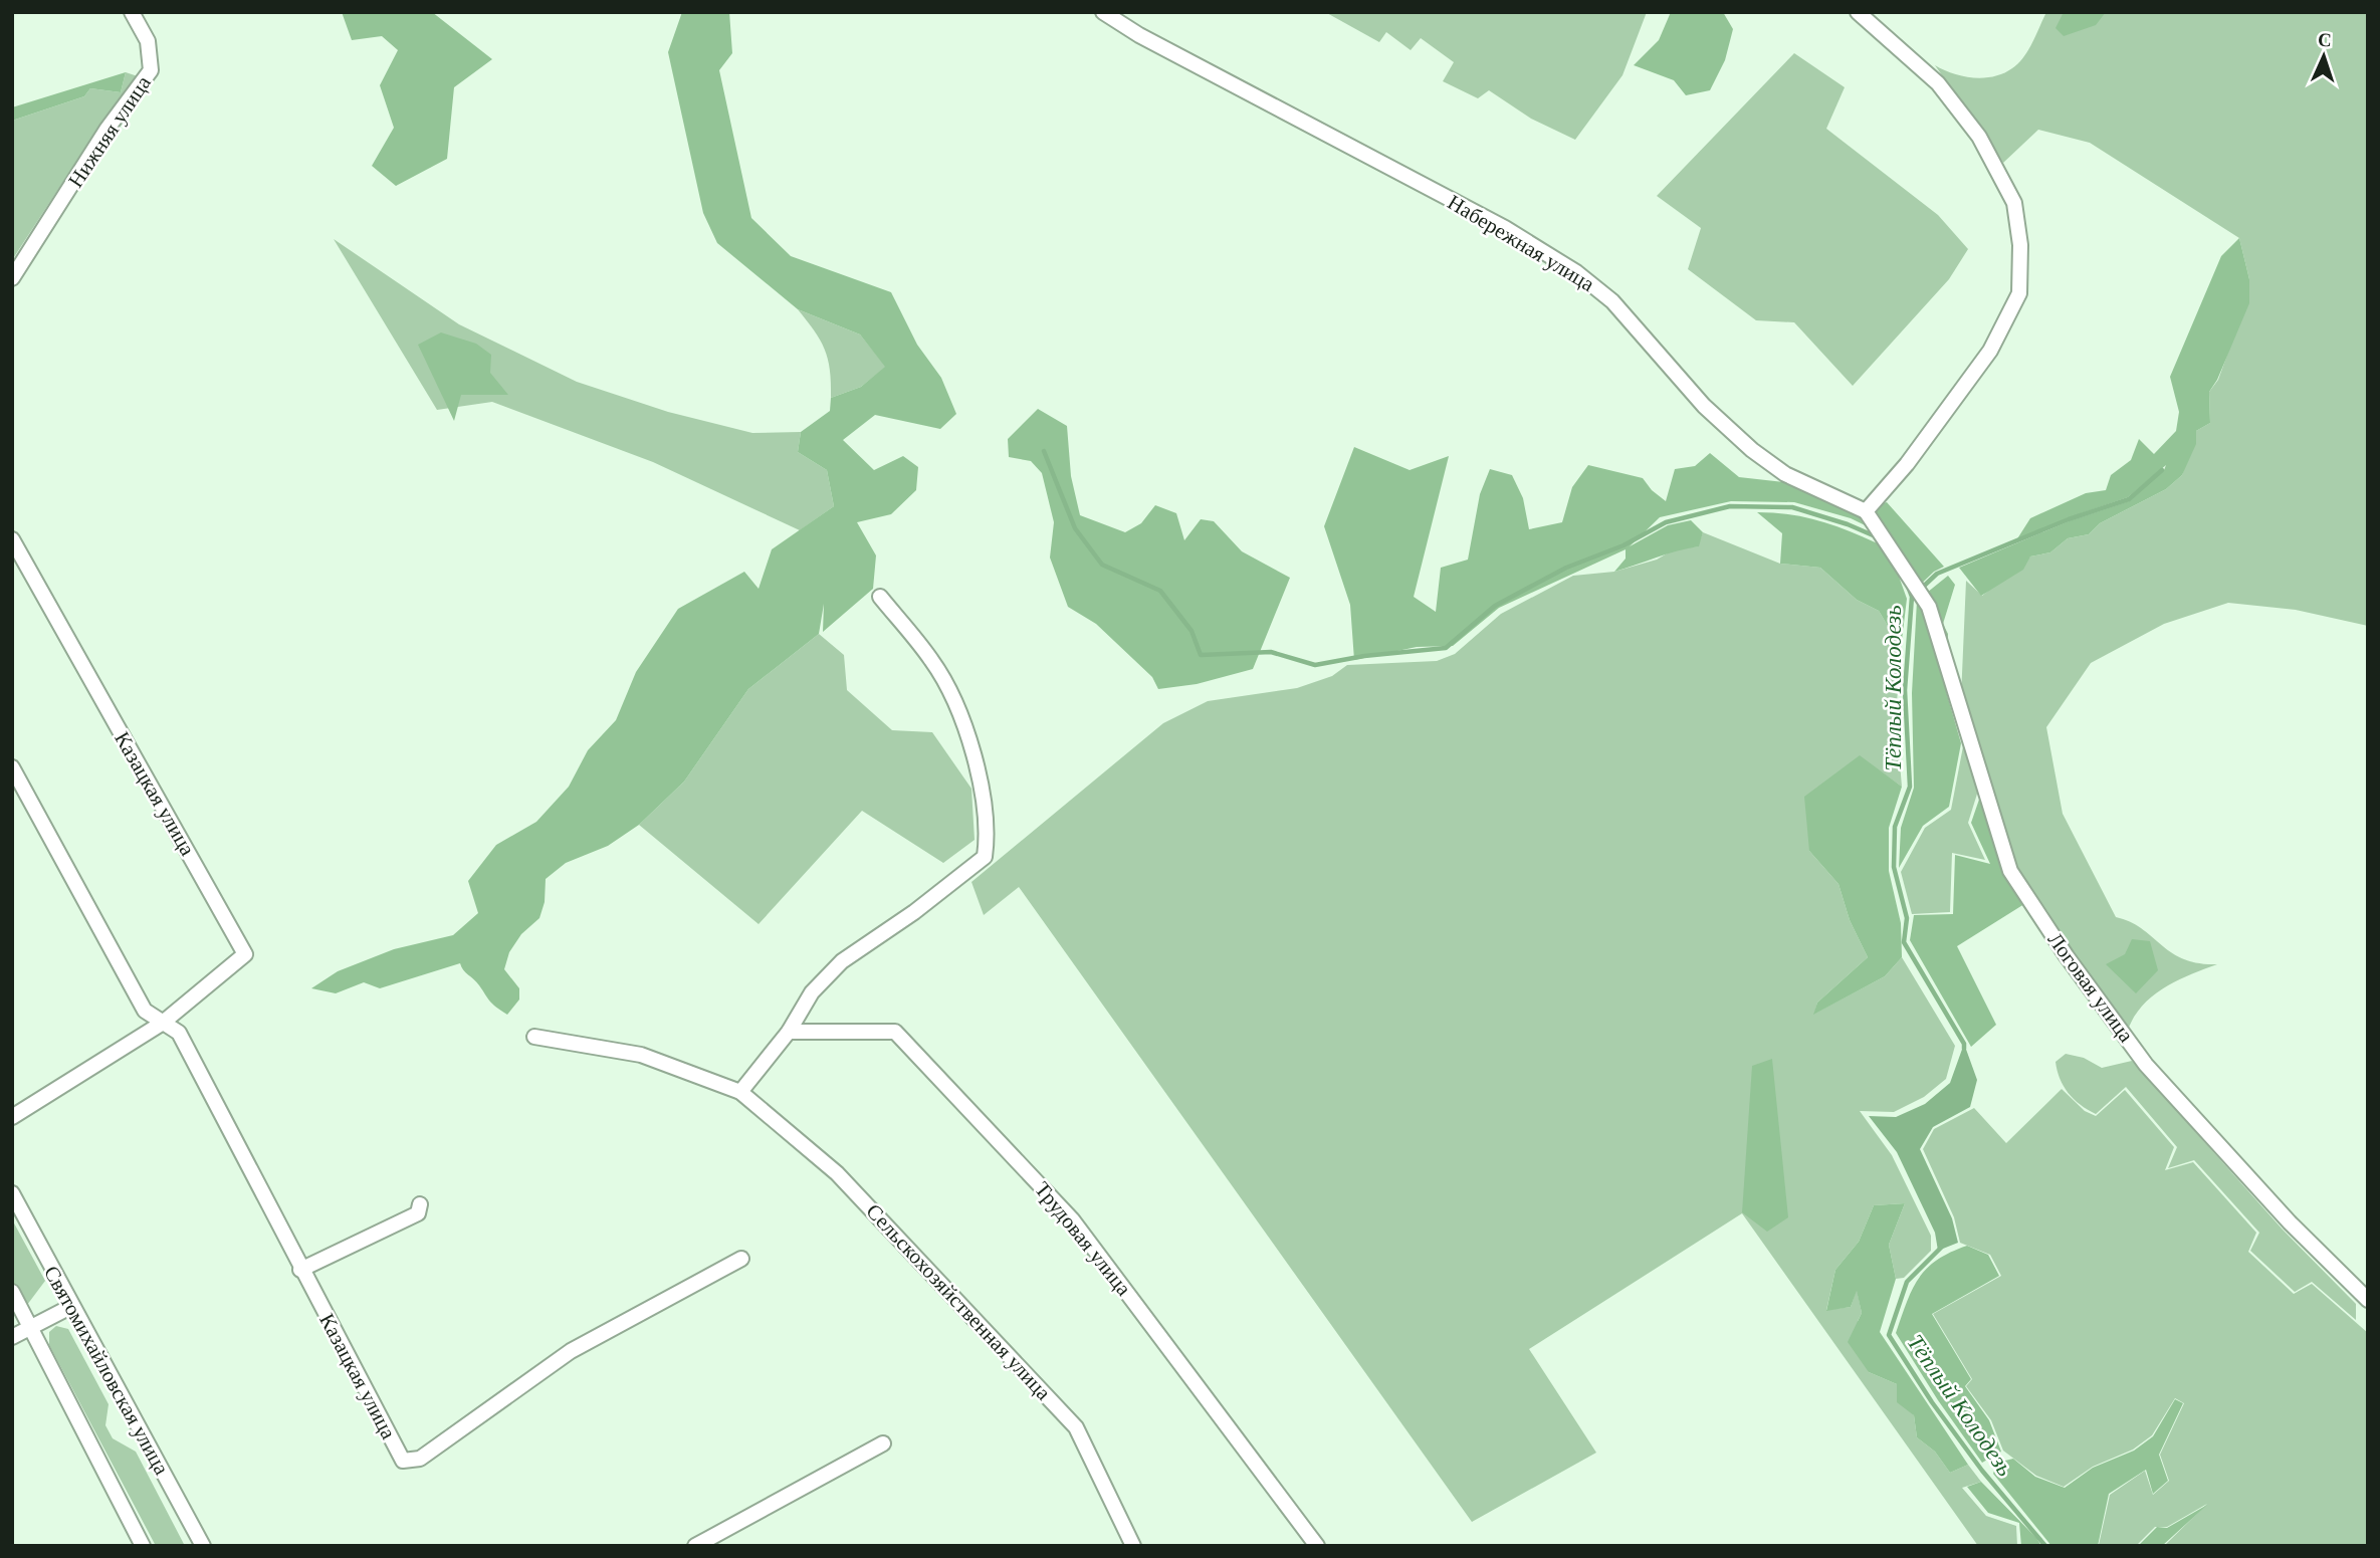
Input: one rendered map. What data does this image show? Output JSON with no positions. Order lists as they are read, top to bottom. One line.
{"streets":{"street":["Нижняя улица","Набережная улица","Казацкая улица","Логовая улица","Трудовая улица","Сельскохозяйственная улица","Святомихайловская улица"]},"crossings":[["Набережная улица","Логовая улица"]],"water":["Тёплый Колодезь"],"north":"top"}
